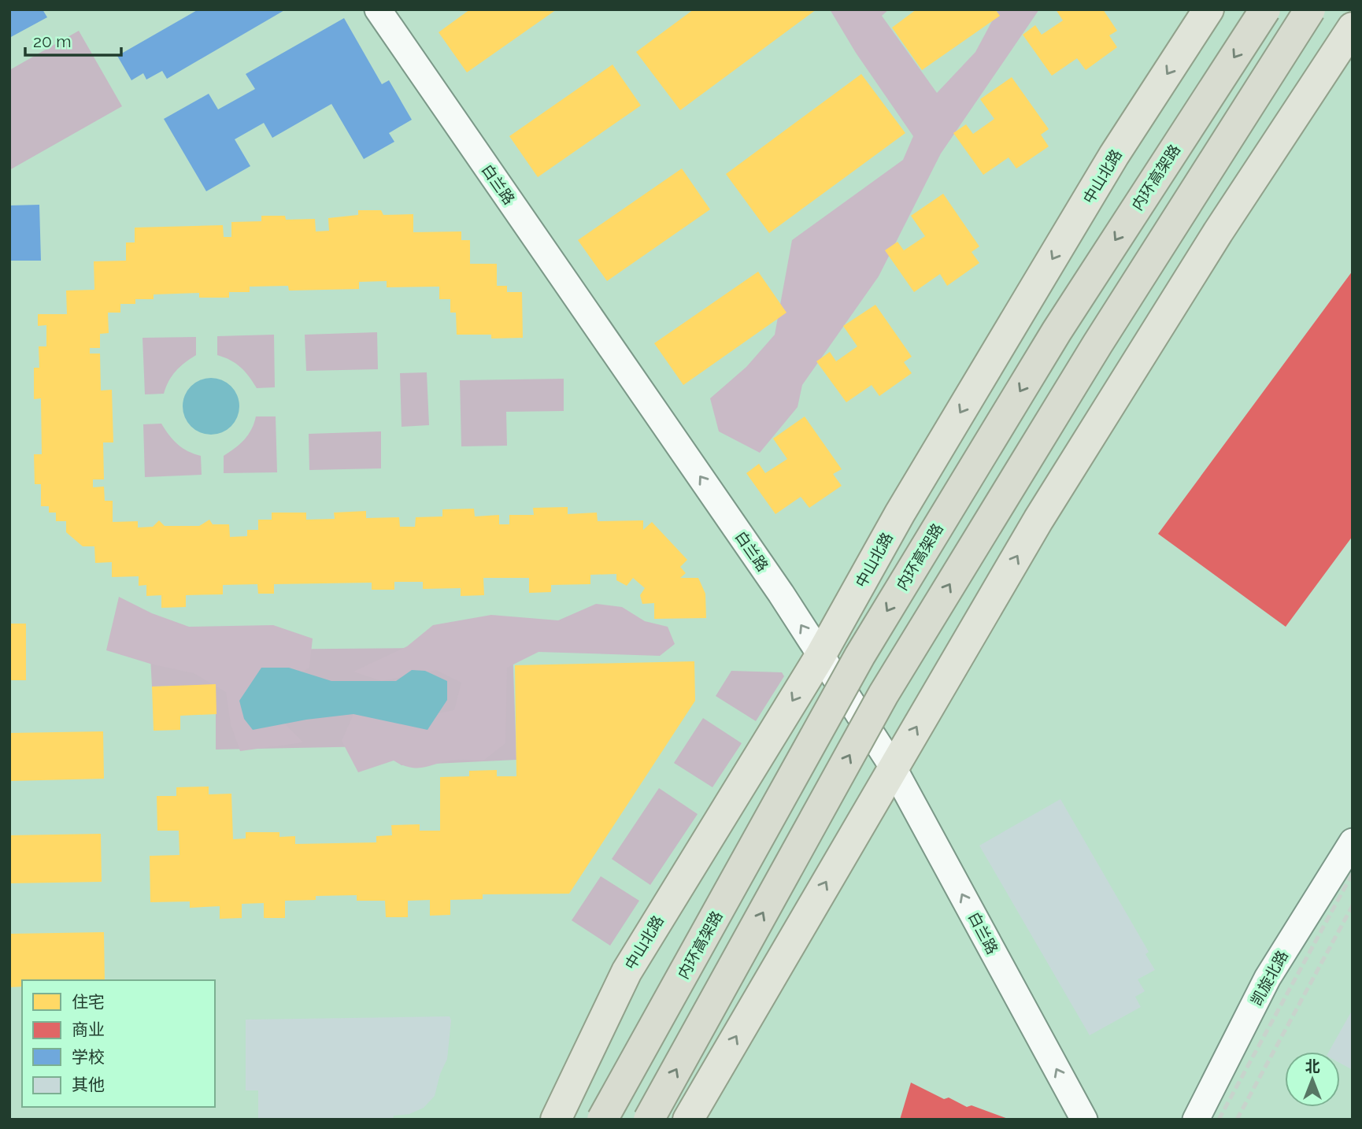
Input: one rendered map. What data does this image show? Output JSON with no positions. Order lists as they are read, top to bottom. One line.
{"streets":{"highway":["内环高架路"],"main road":["中山北路"],"street":["白兰路","凯旋北路"]},"crossings":[["中山北路","白兰路"]],"one_way":["白兰路"],"legend":["住宅","商业","学校","其他"],"scale_bar":"20 m","north":"top"}
